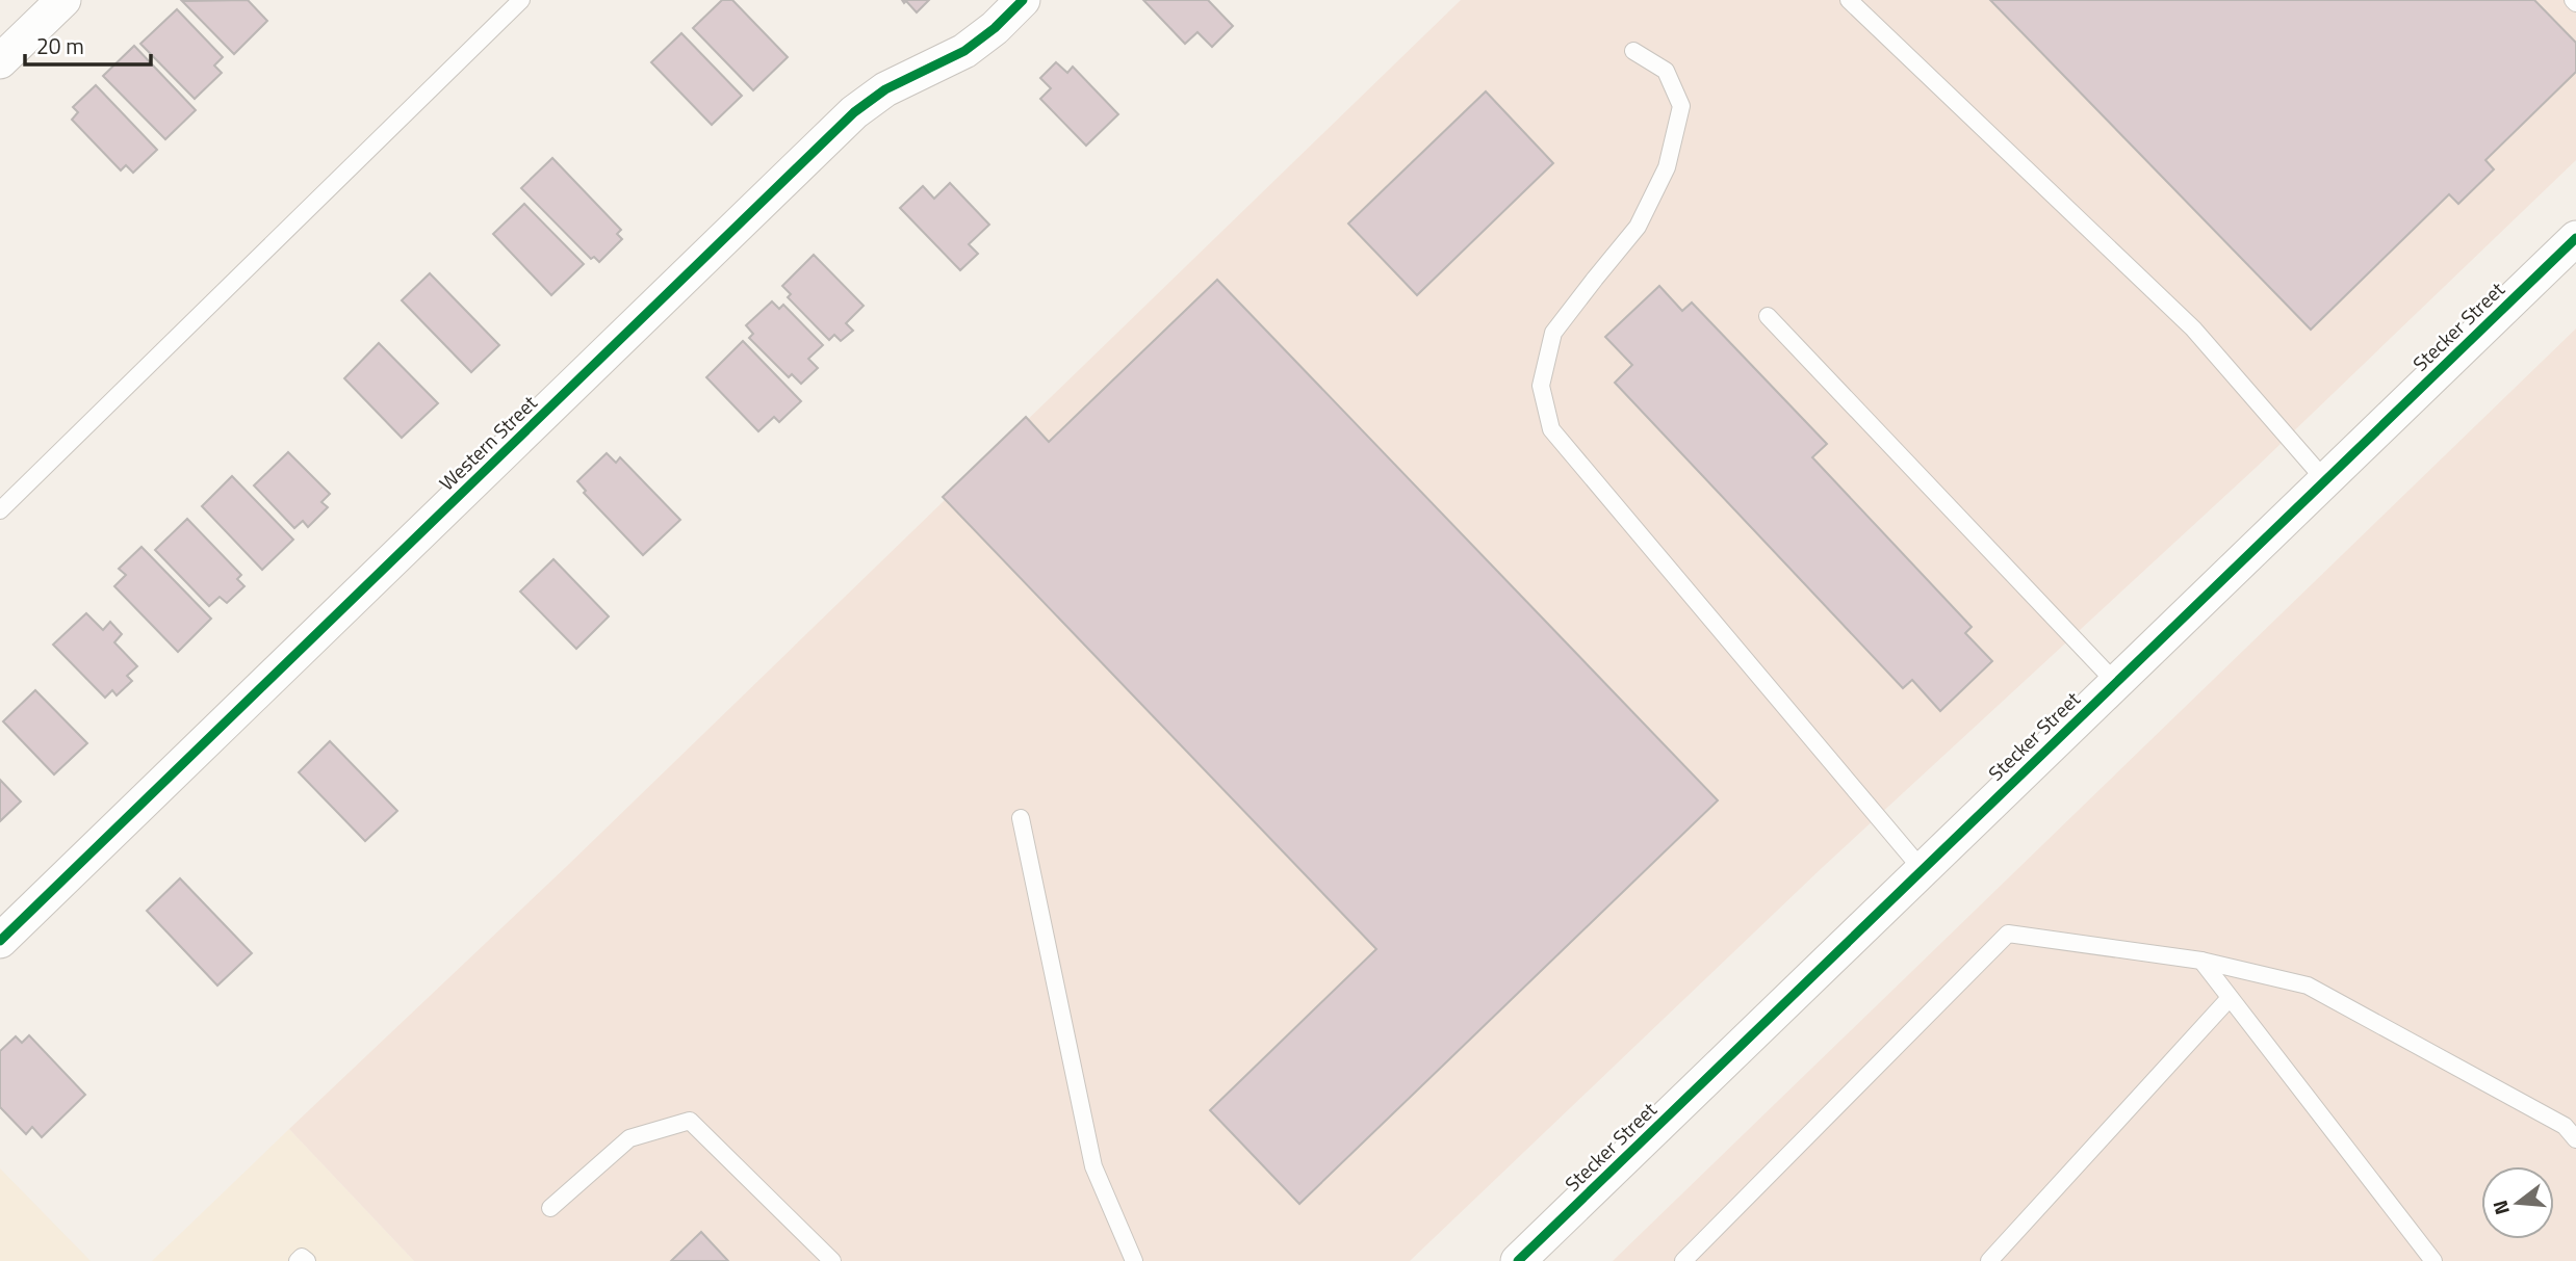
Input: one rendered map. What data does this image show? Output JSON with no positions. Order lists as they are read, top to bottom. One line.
{"streets":{"street":["Stecker Street","Western Street"]},"scale_bar":"20 m","north":"left"}
